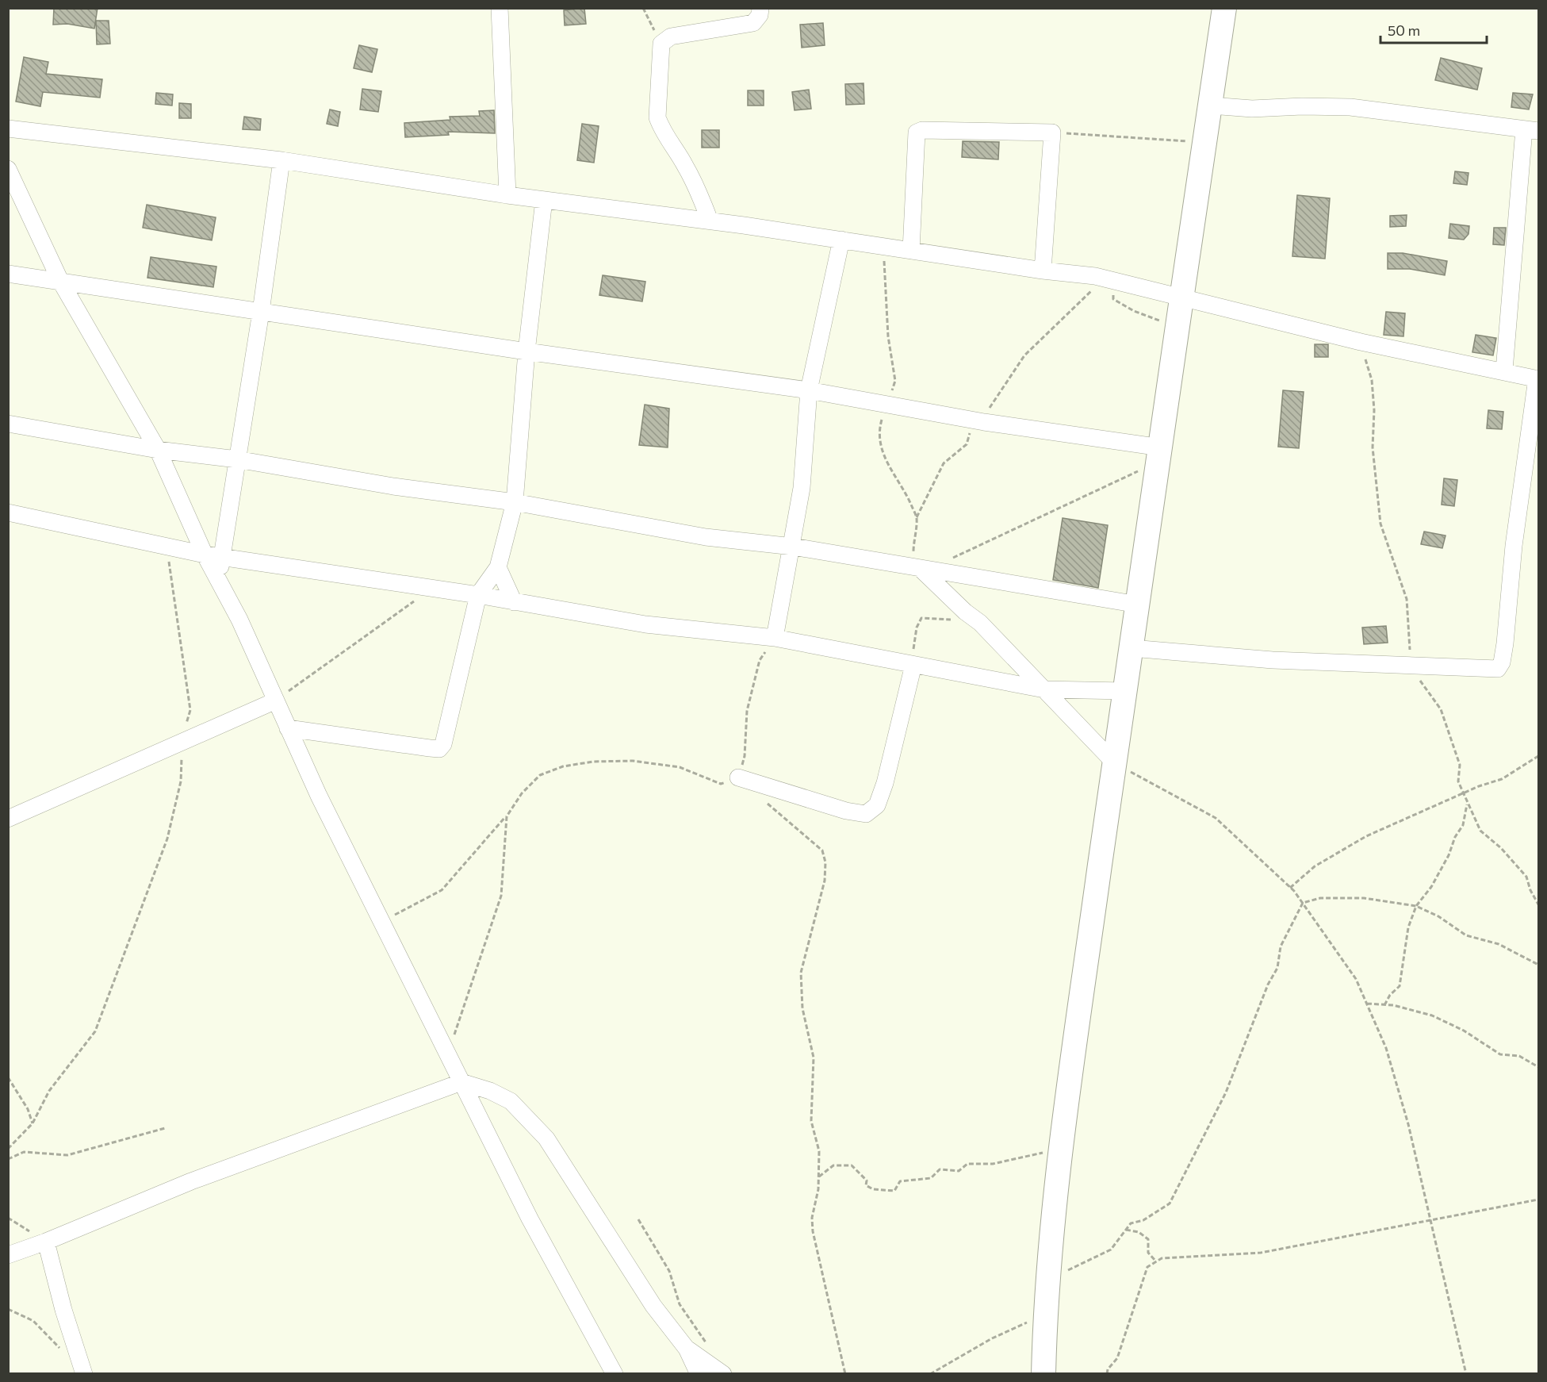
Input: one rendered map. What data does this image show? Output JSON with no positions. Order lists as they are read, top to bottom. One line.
{"scale_bar":"50 m"}
